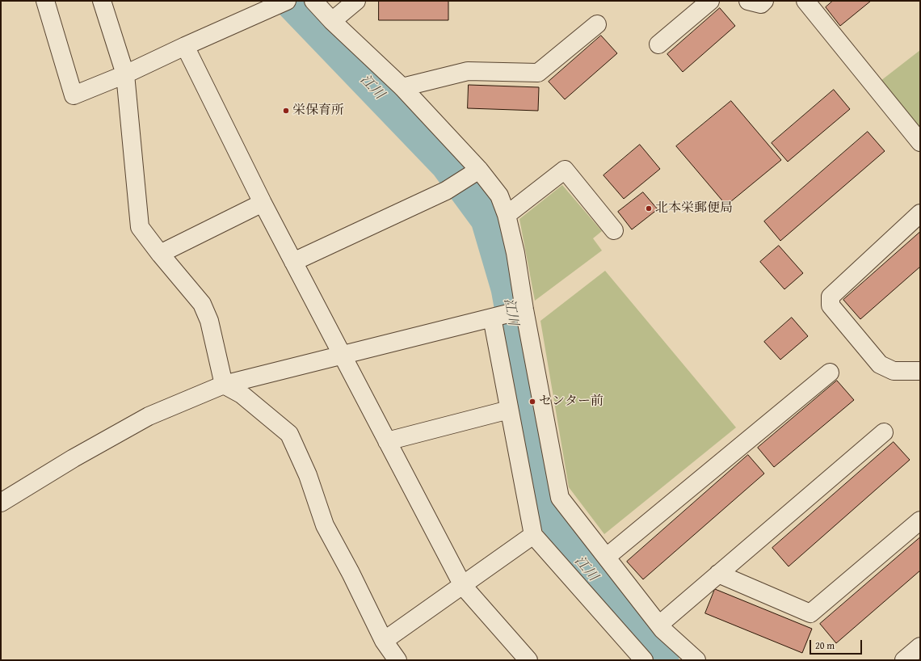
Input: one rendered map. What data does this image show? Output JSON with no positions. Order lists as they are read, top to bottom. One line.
{"water":["江川"],"places":["栄保育所","北本栄郵便局","センター前"],"scale_bar":"20 m"}
